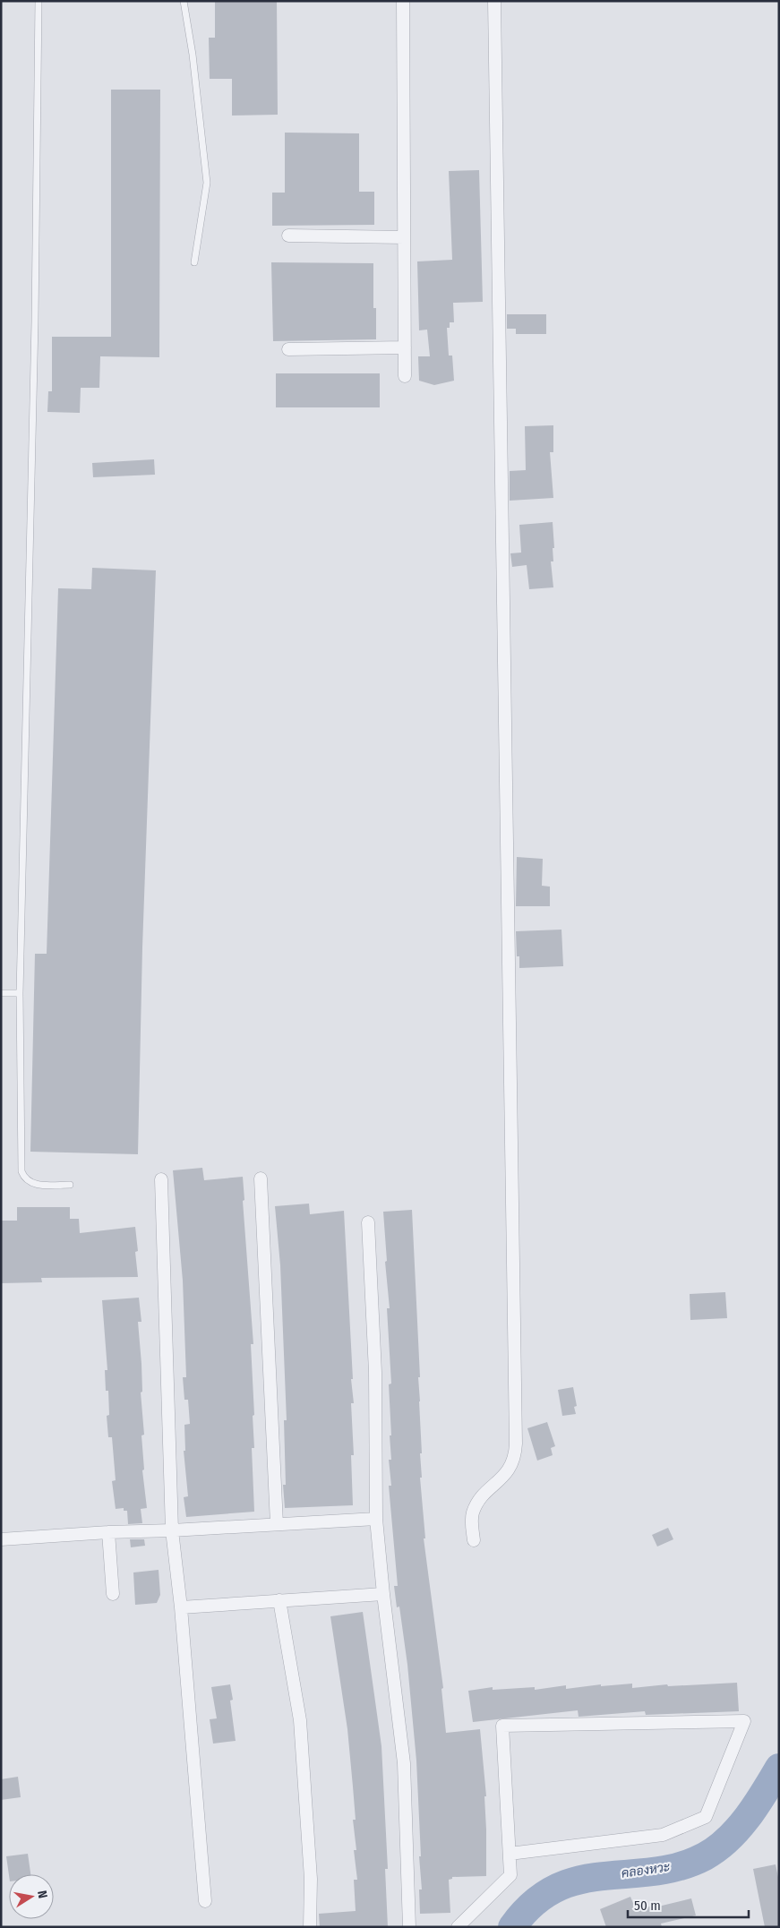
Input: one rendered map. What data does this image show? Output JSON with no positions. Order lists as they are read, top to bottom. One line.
{"water":["คลองหวะ"],"scale_bar":"50 m","north":"right"}
